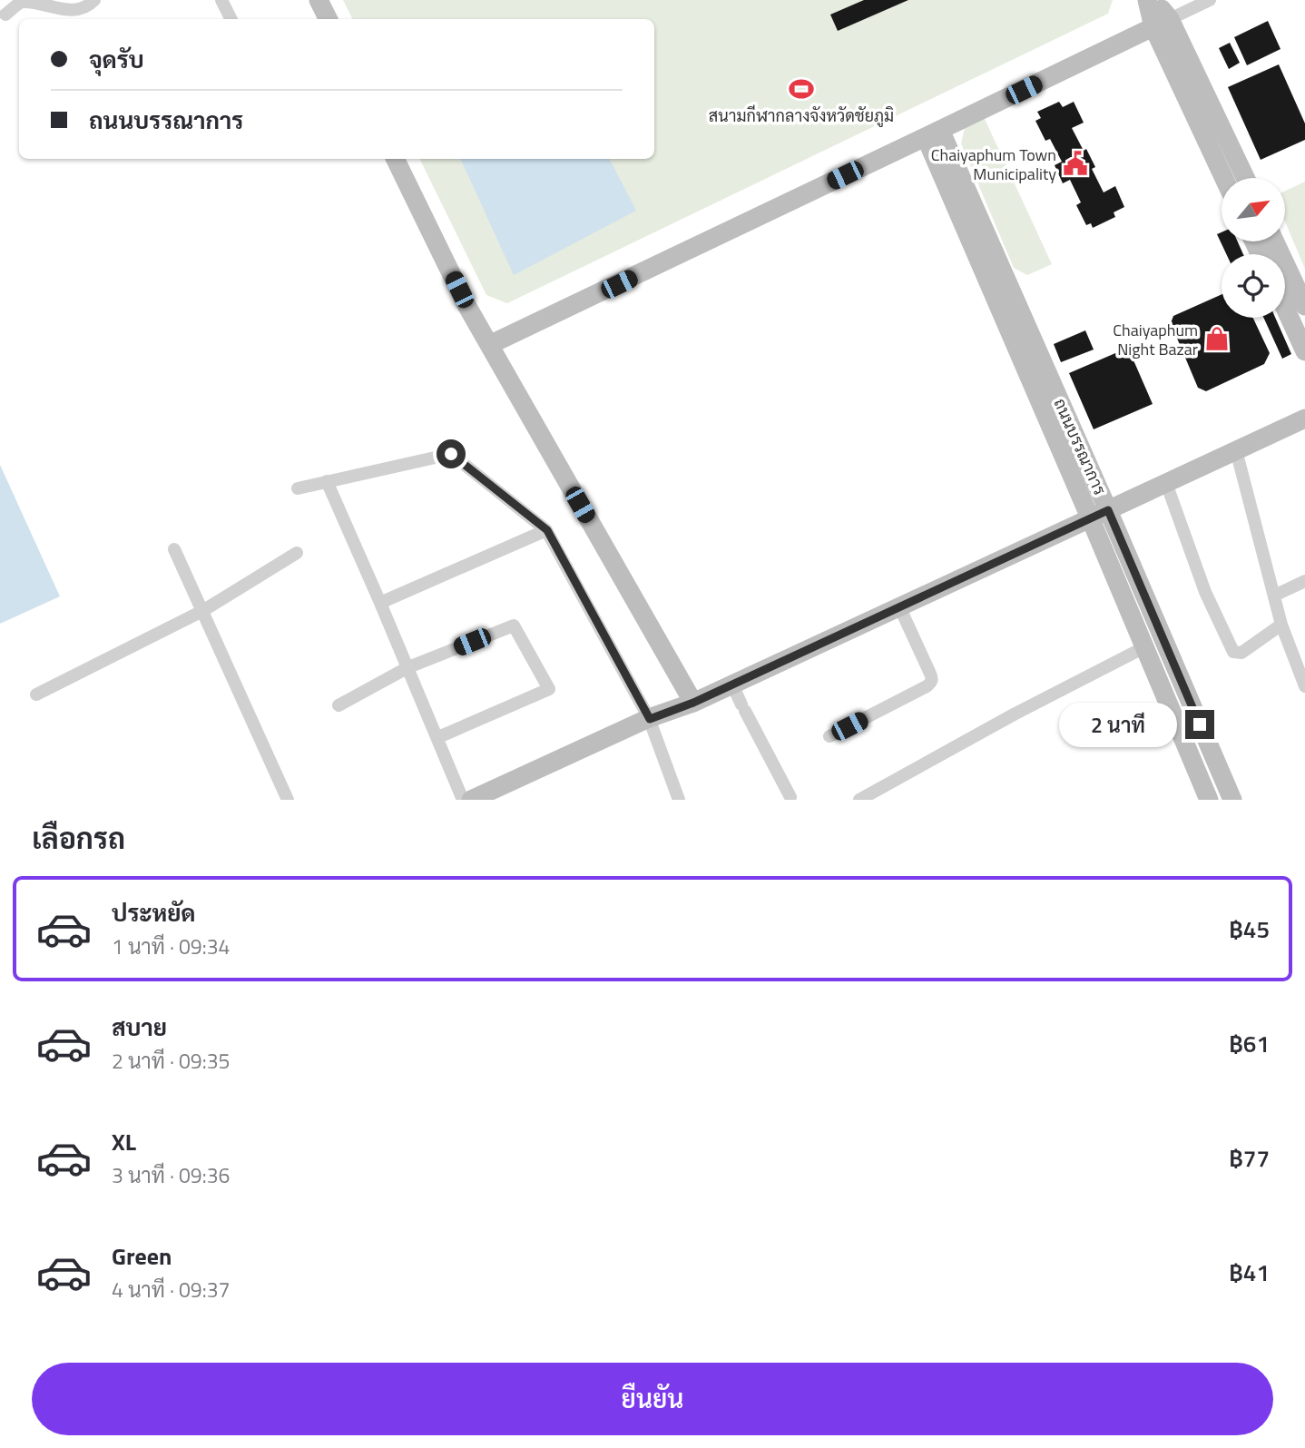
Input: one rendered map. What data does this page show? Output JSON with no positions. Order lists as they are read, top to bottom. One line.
{"streets":{"street":["ถนนบรรณาการ"]},"places":{"sports":["สนามกีฬากลางจังหวัดชัยภูมิ"],"public building":["Chaiyaphum Town Municipality"],"shop":["Chaiyaphum Night Bazar"]},"north":"top right","page":{"banner":["จุดรับ","ถนนบรรณาการ"],"bubble":"2 นาที","heading":"เลือกรถ","list":[{"name":"ประหยัด","note":"1 นาที · 09:34","value":"฿45"},{"name":"สบาย","note":"2 นาที · 09:35","value":"฿61"},{"name":"XL","note":"3 นาที · 09:36","value":"฿77"},{"name":"Green","note":"4 นาที · 09:37","value":"฿41"}],"buttons":"ยืนยัน"}}
